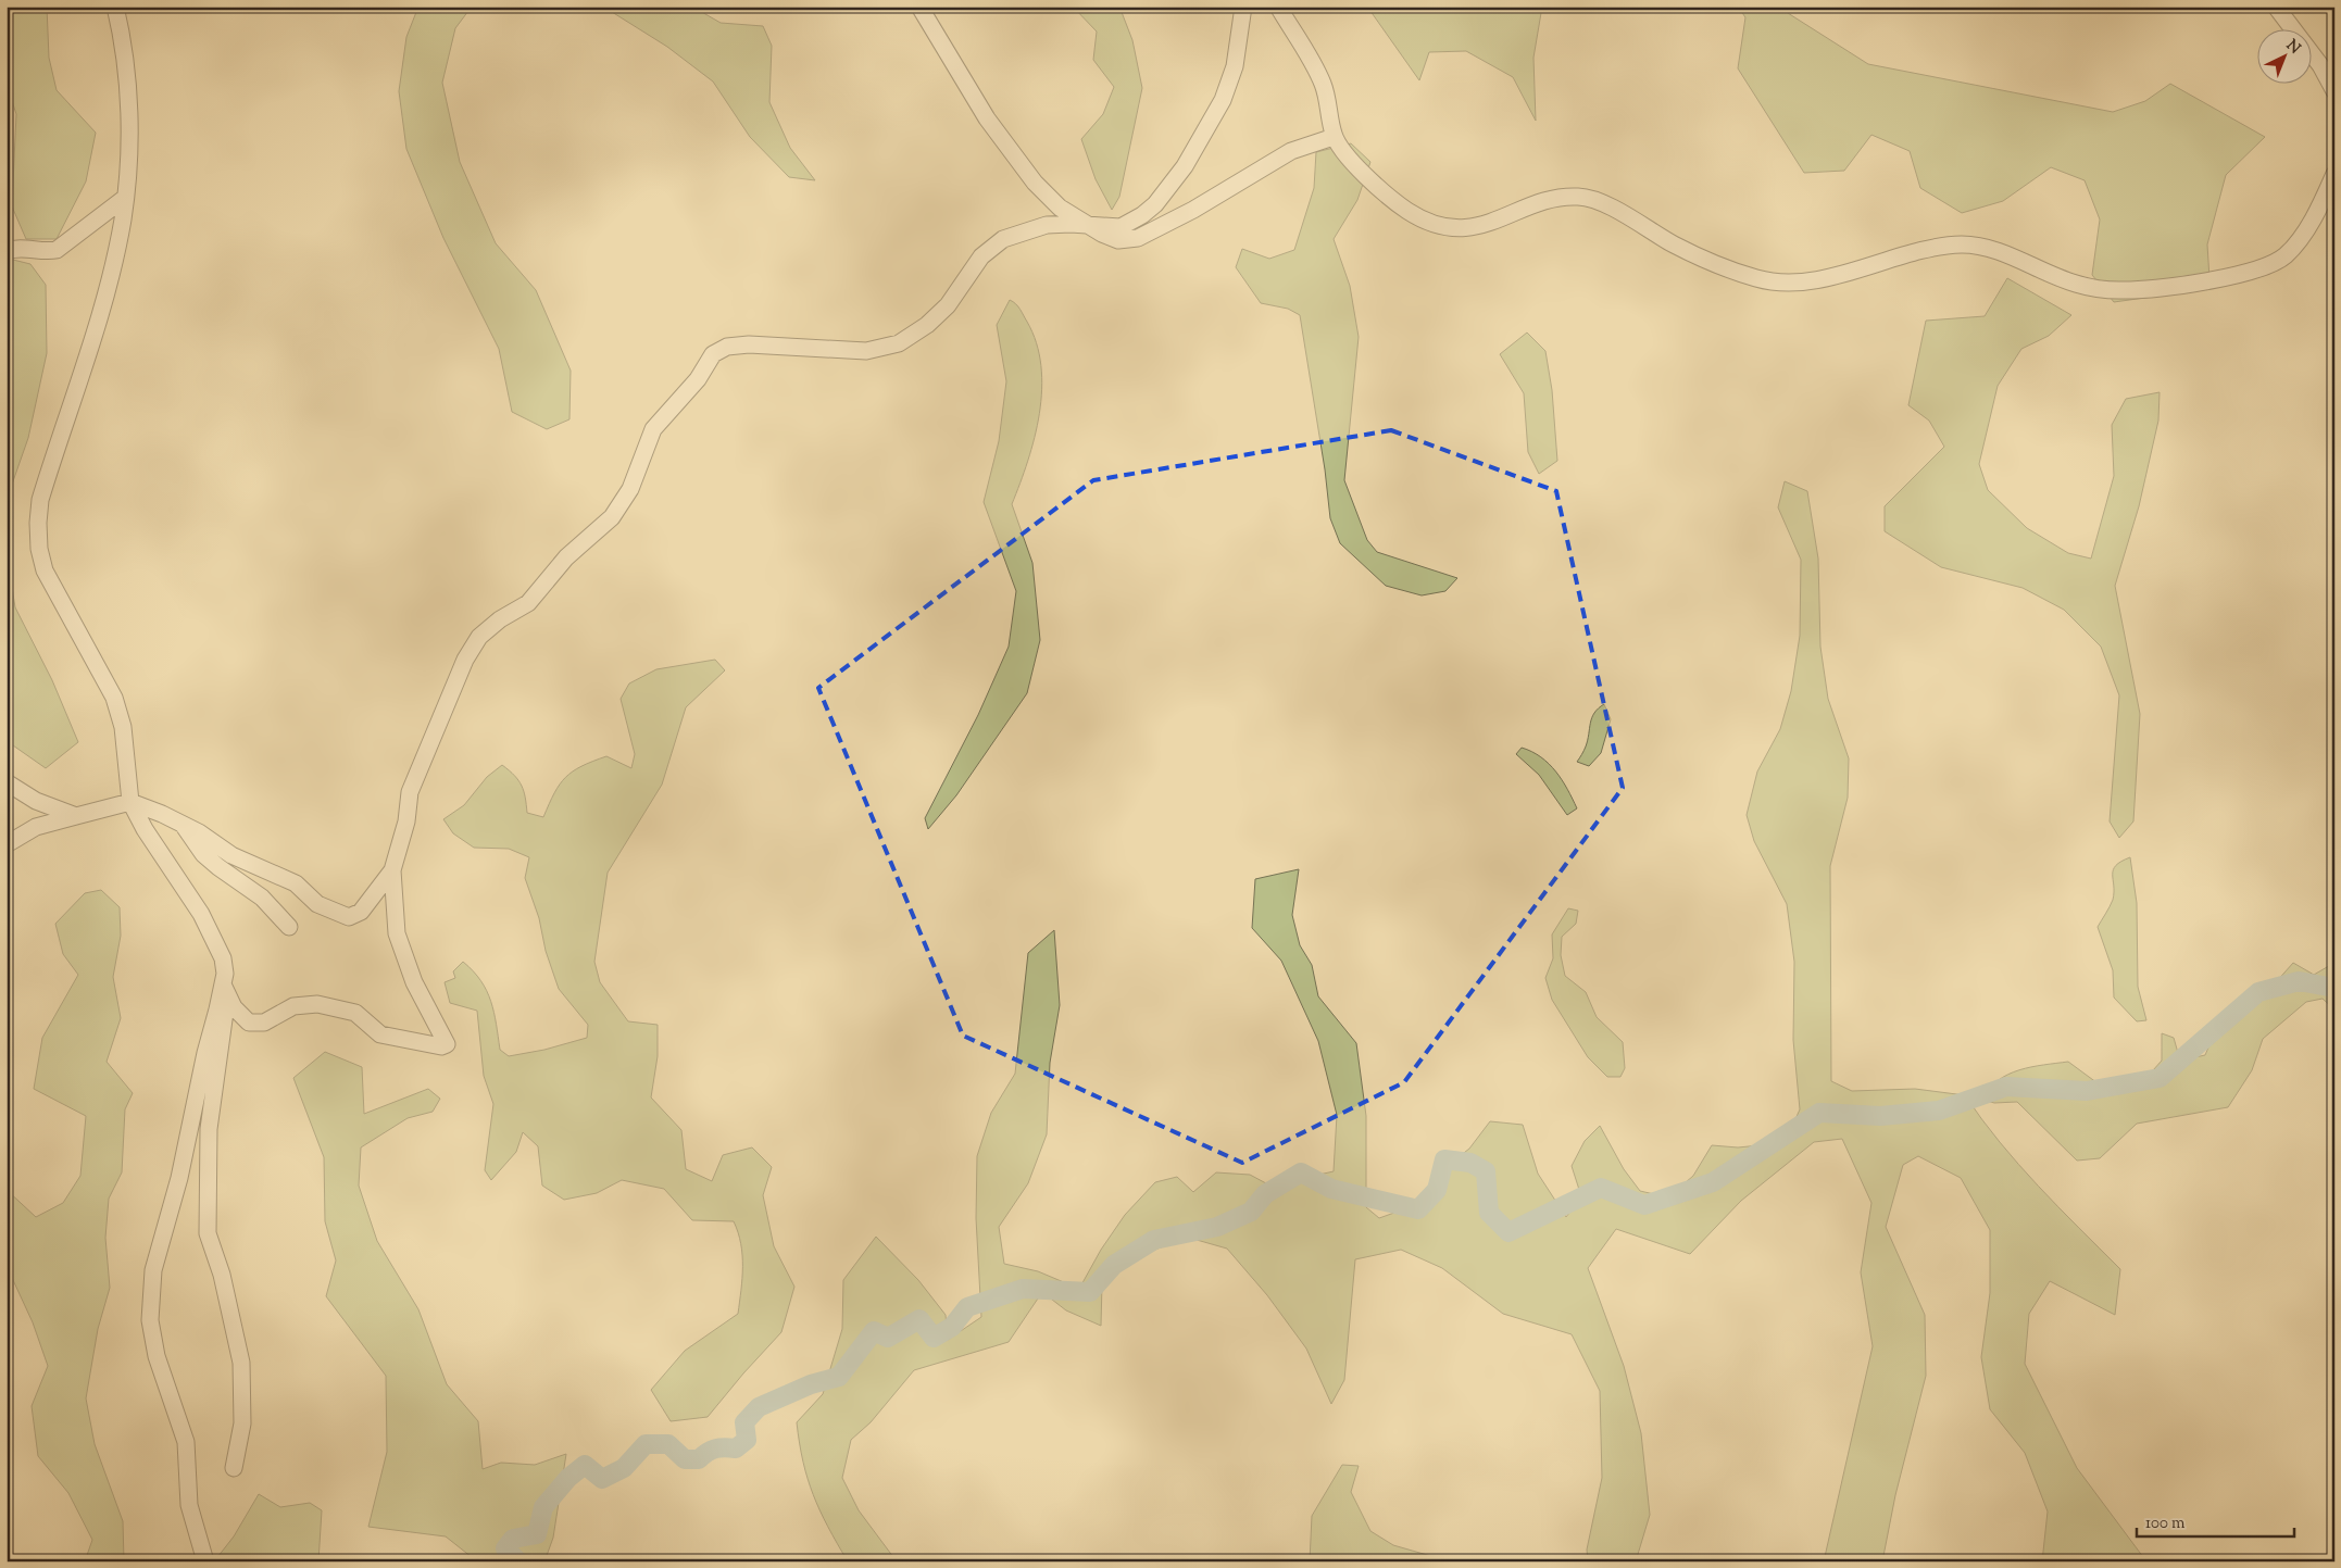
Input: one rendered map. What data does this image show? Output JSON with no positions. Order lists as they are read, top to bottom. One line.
{"scale_bar":"100 m","north":"top right"}
